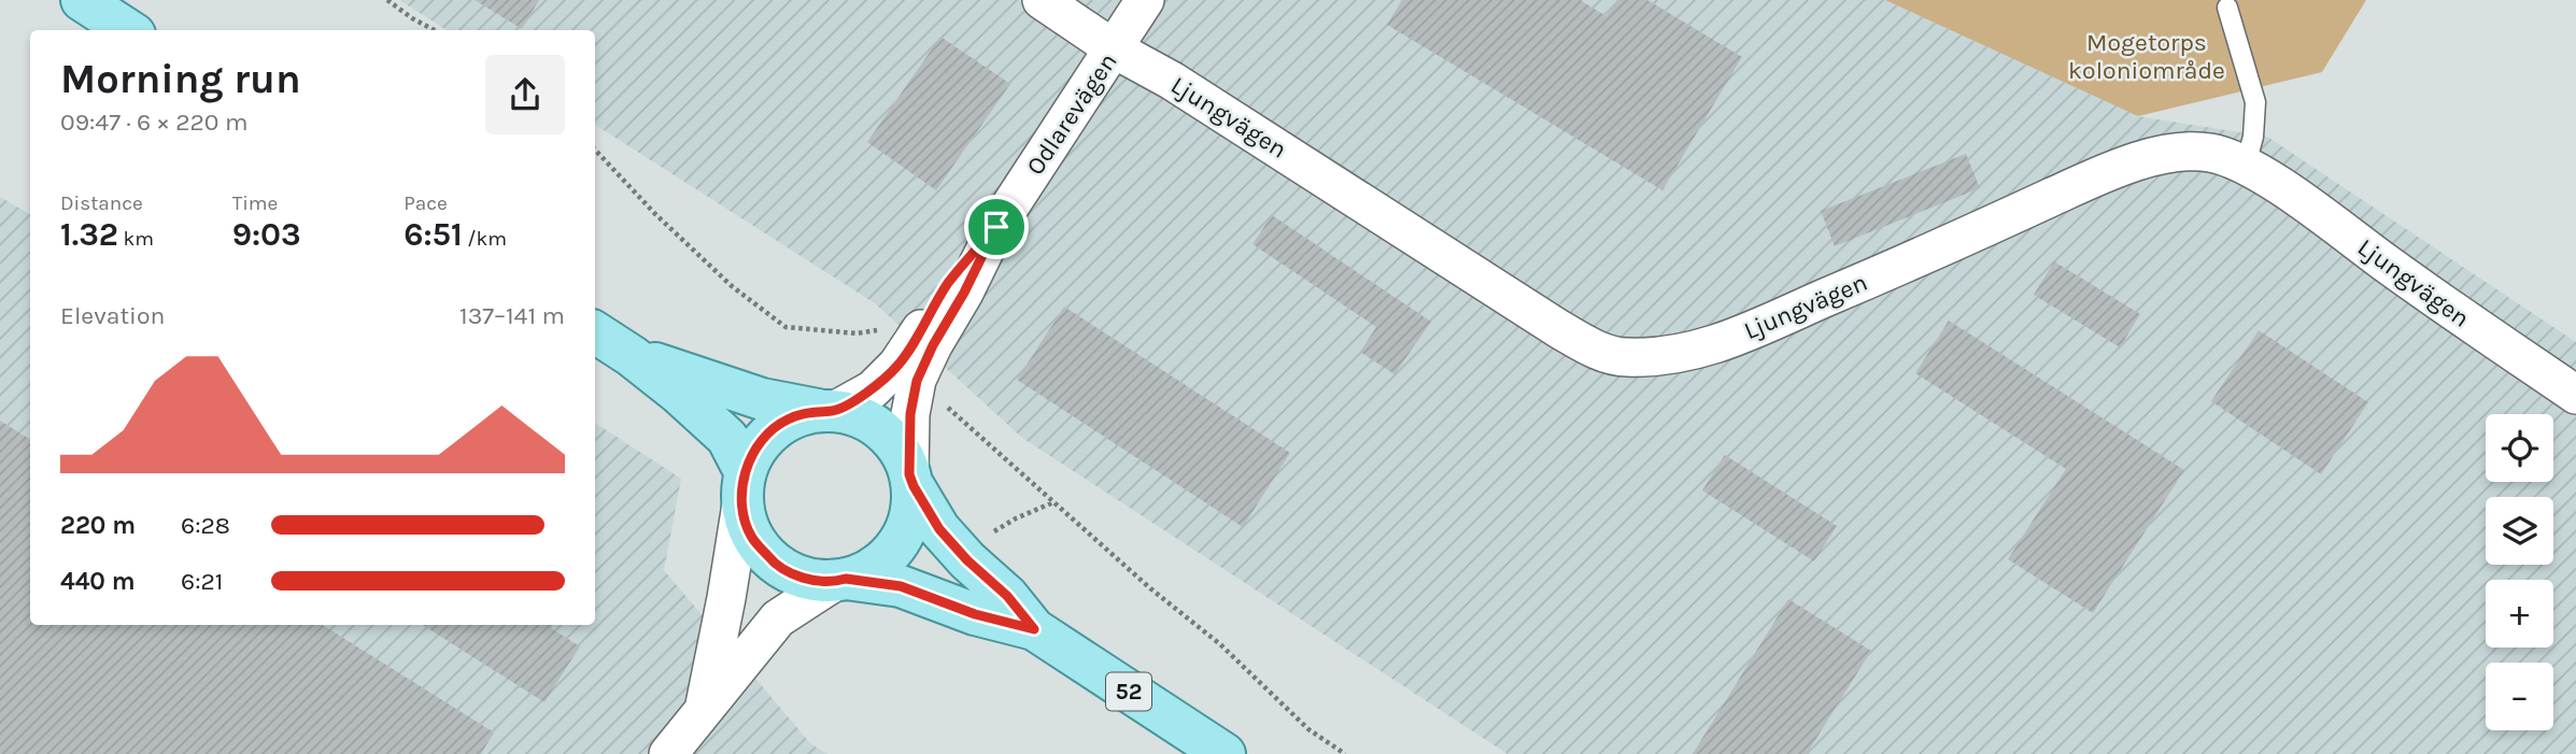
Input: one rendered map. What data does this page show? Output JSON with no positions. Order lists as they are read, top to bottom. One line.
{"streets":{"main road":["52"],"street":["Odlarevägen","Ljungvägen"]},"crossings":[["Odlarevägen","Ljungvägen"],["Odlarevägen","52"]],"parks":["Mogetorps koloniområde"],"page":{"heading":["Morning run","09:47 · 6 × 220 m"],"stats":[["Distance","1.32 km"],["Time","9:03"],["Pace","6:51 /km"]],"chart":["Elevation","137–141 m"],"map_buttons":["+","−"],"list":[{"name":"220 m","note":"6:28"},{"name":"440 m","note":"6:21"}]}}
